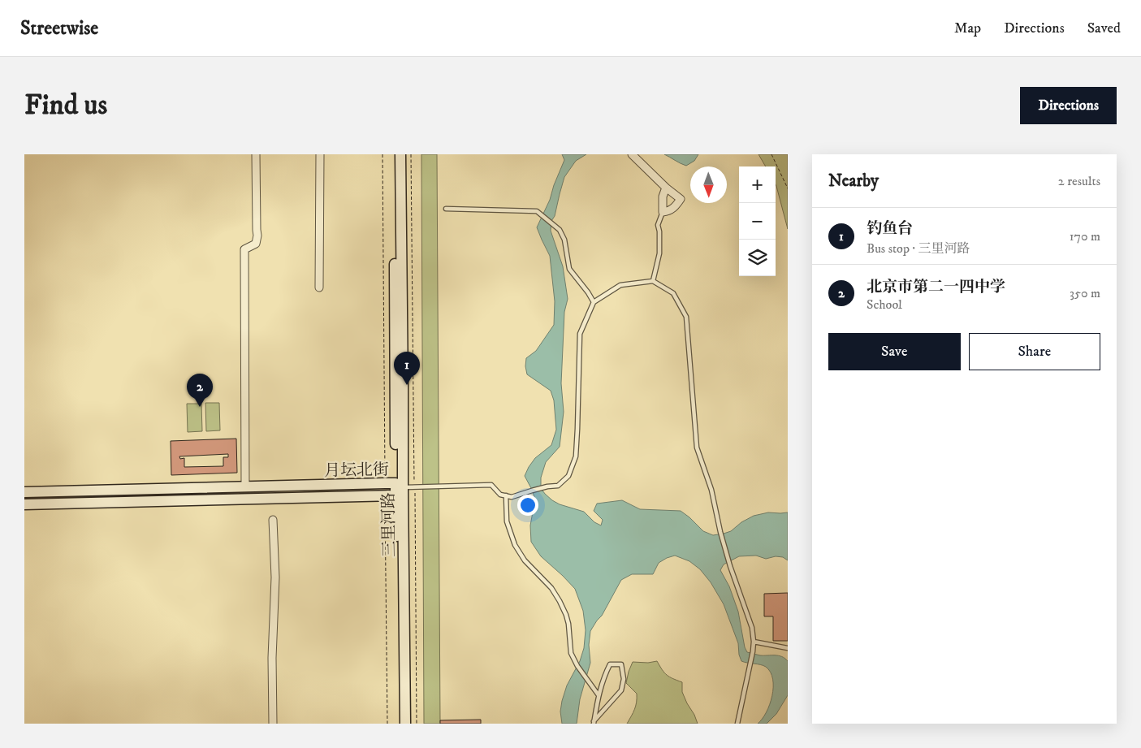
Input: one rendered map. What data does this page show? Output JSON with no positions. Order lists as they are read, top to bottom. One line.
{"streets":{"main road":["月坛北街","三里河路"]},"crossings":[["月坛北街","三里河路"]],"north":"bottom","page":{"header":"Streetwise","nav":["Map","Directions","Saved"],"buttons":["Directions",["Save","Share"]],"title":"Find us","heading":["Nearby","2 results"],"map_buttons":["+","−"],"list":[{"mark":"1","name":"钓鱼台","note":"Bus stop · 三里河路","value":"170 m"},{"mark":"2","name":"北京市第二一四中学","note":"School","value":"350 m"}],"pins":["1","2"]}}
